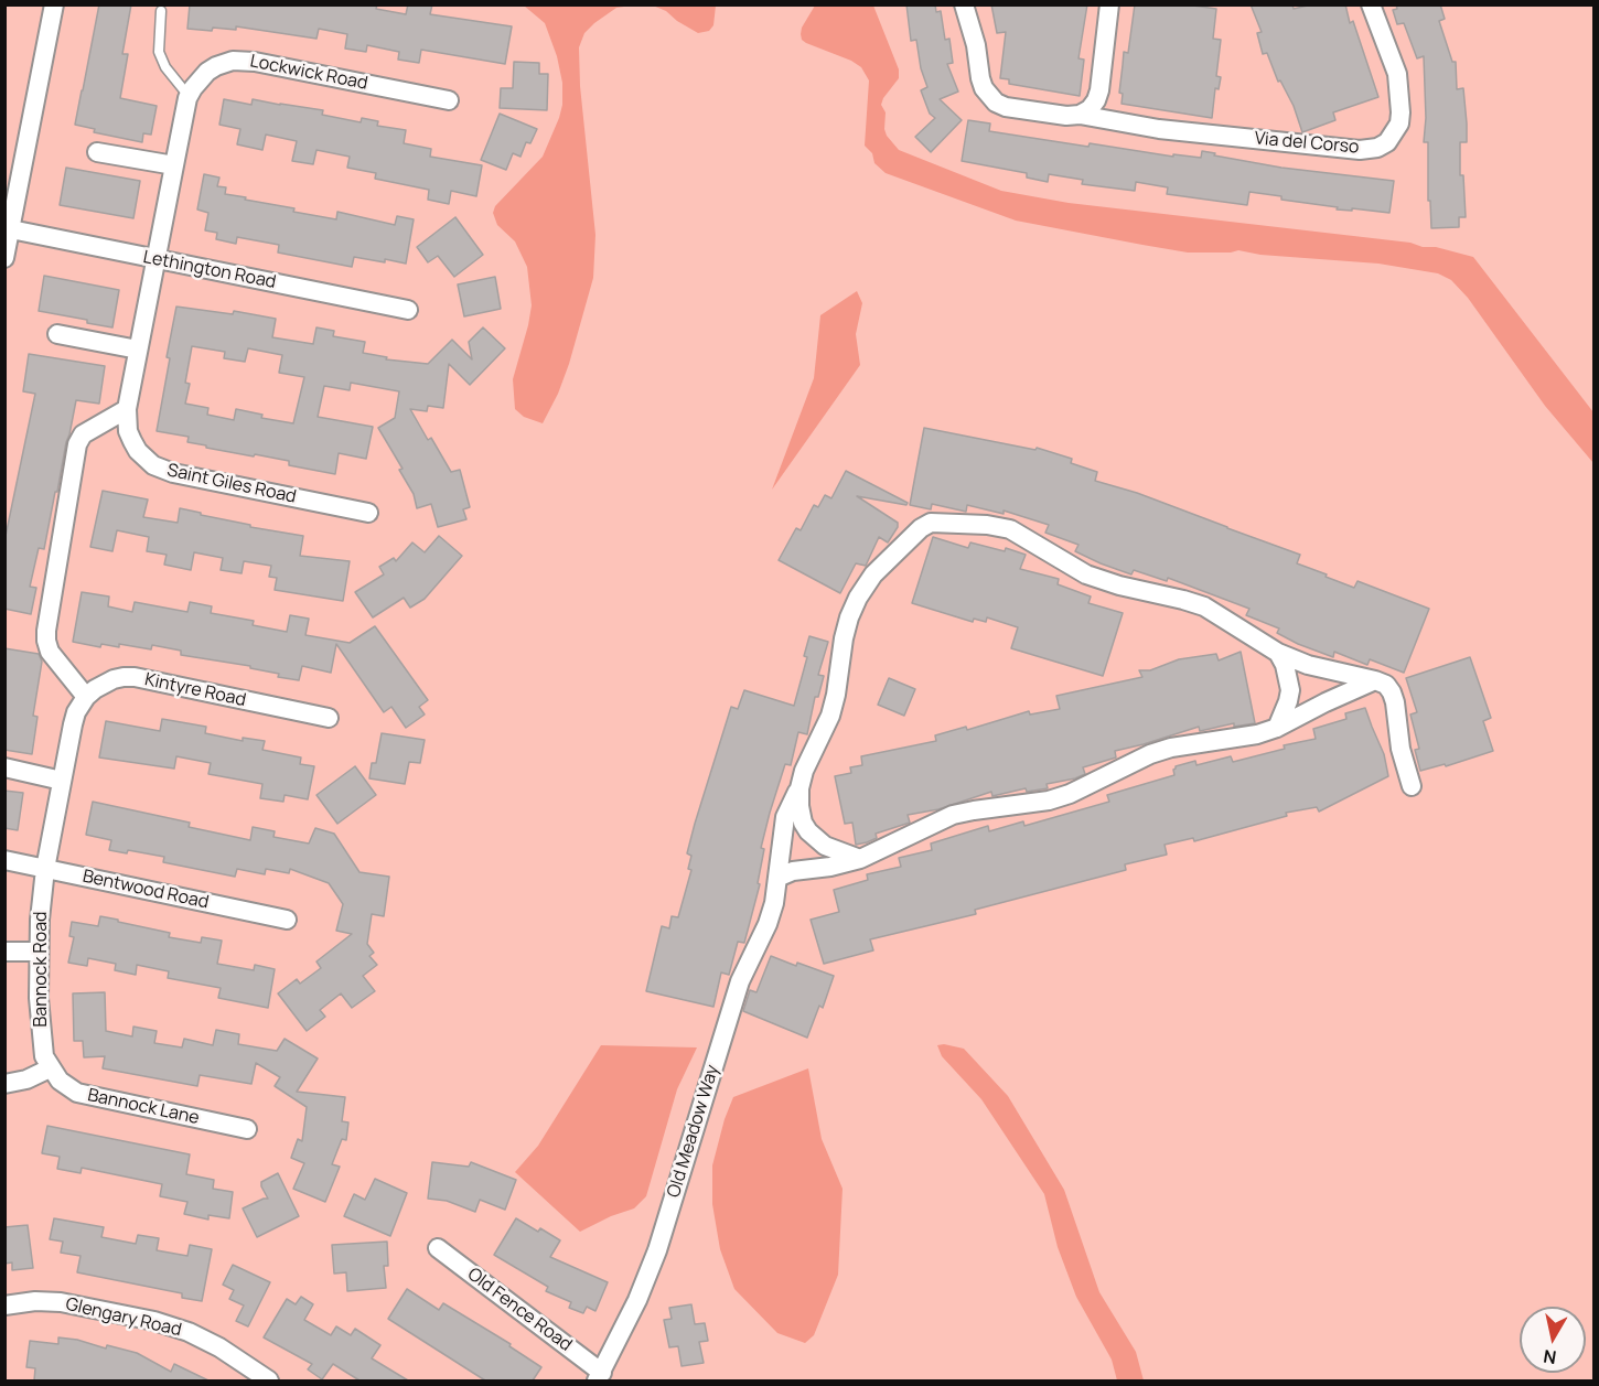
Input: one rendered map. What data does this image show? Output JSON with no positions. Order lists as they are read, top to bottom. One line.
{"streets":{"street":["Lockwick Road","Via del Corso","Lethington Road","Saint Giles Road","Kintyre Road","Bentwood Road","Bannock Road","Bannock Lane","Old Meadow Way","Old Fence Road","Glengary Road"]},"crossings":[["Lockwick Road","Lethington Road"],["Lockwick Road","Saint Giles Road"],["Lethington Road","Saint Giles Road"],["Bentwood Road","Bannock Road"],["Bannock Road","Bannock Lane"],["Old Meadow Way","Old Fence Road"]],"north":"bottom"}
